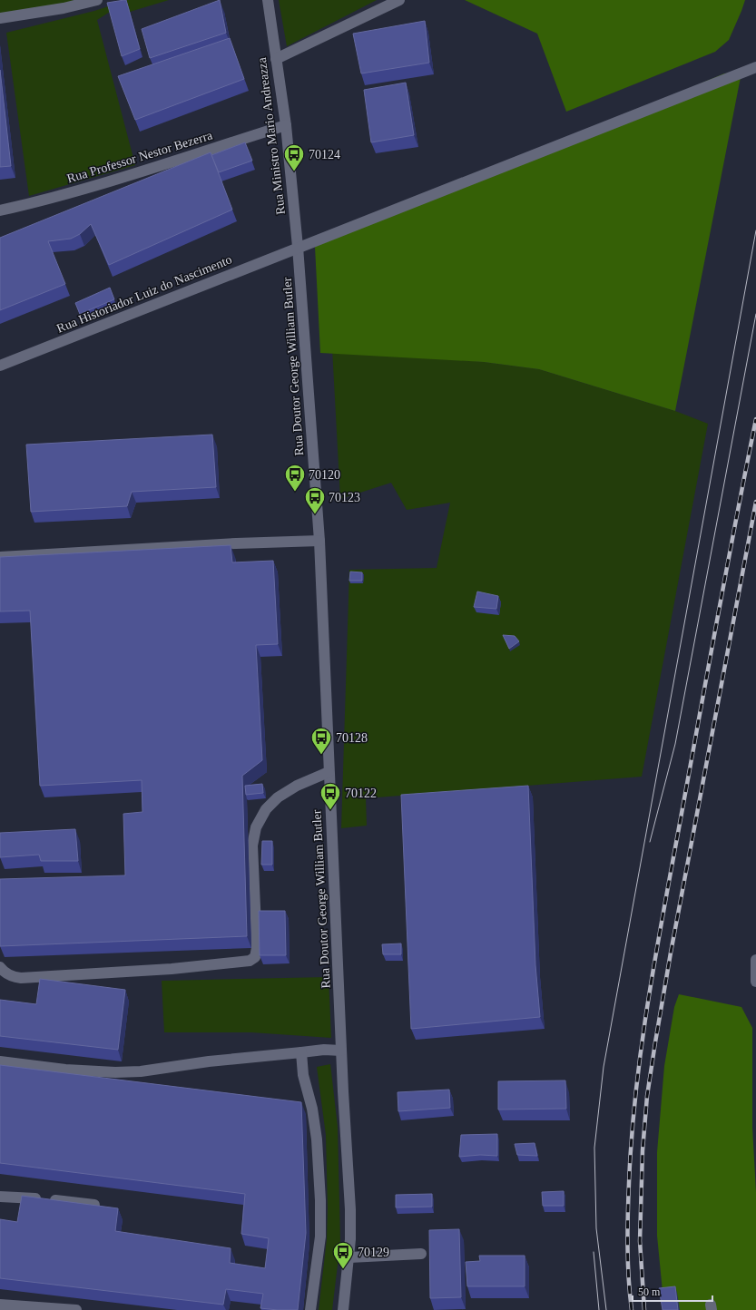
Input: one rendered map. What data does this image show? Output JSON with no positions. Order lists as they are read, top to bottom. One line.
{"streets":{"street":["Rua Ministro Mario Andreazza","Rua Professor Nestor Bezerra","Rua Historiador Luiz do Nascimento","Rua Doutor George William Butler"]},"crossings":[["Rua Ministro Mario Andreazza","Rua Professor Nestor Bezerra"],["Rua Ministro Mario Andreazza","Rua Historiador Luiz do Nascimento"],["Rua Ministro Mario Andreazza","Rua Doutor George William Butler"],["Rua Historiador Luiz do Nascimento","Rua Doutor George William Butler"]],"places":{"bus stop":["70124","70120","70123","70128","70122","70129"]},"scale_bar":"50 m"}
